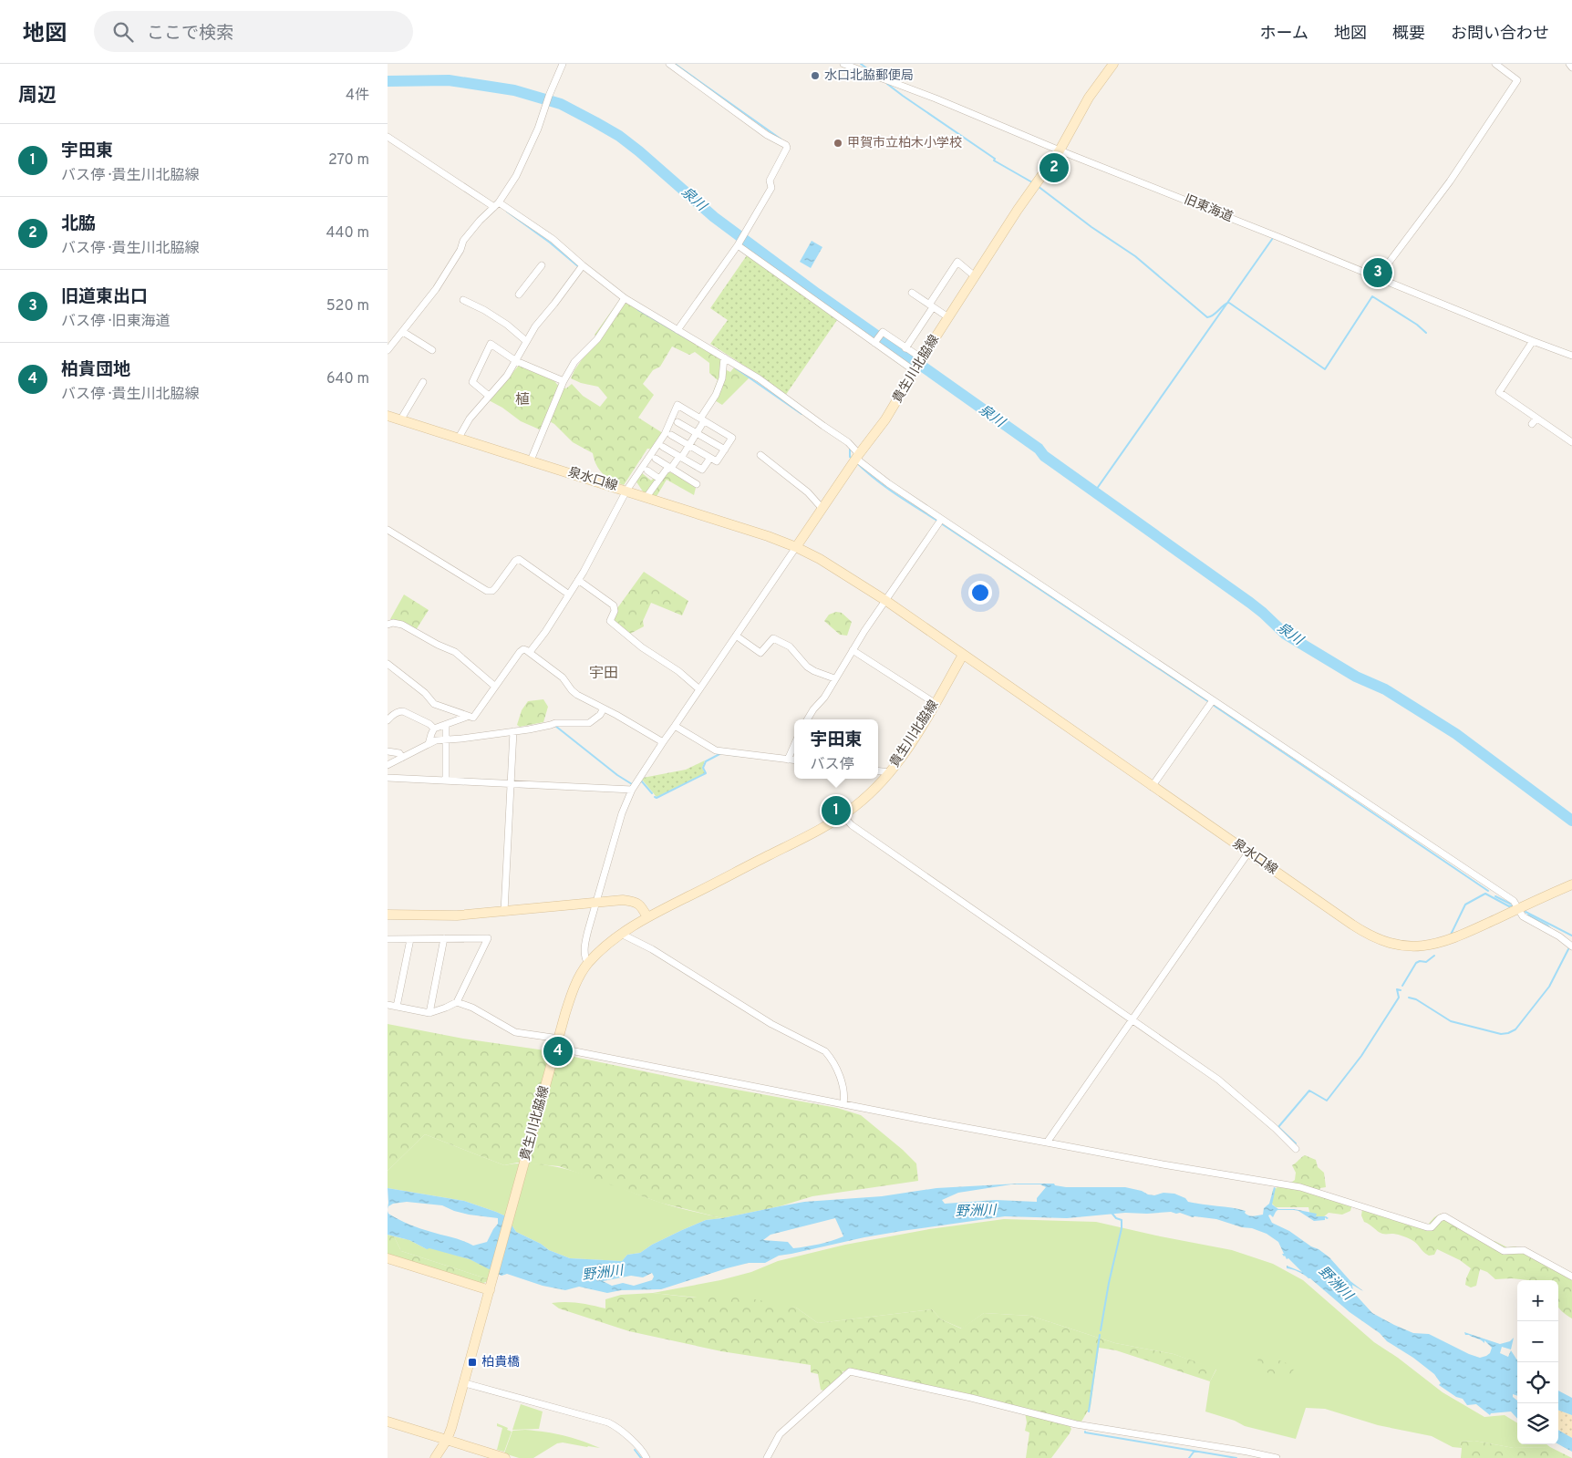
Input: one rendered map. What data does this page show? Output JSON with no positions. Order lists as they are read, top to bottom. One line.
{"streets":{"main road":["貴生川北脇線","泉水口線"],"street":["旧東海道"]},"crossings":[["旧東海道","貴生川北脇線"],["貴生川北脇線","泉水口線"]],"districts":["植","宇田"],"water":["泉川","野洲川"],"places":{"other":["水口北脇郵便局","甲賀市立柏木小学校"],"transit":["柏貴橋"]},"page":{"header":"地図","search":"ここで検索","nav":["ホーム","地図","概要","お問い合わせ"],"heading":["周辺","4件"],"list":[{"mark":"1","name":"宇田東","note":"バス停 · 貴生川北脇線","value":"270 m"},{"mark":"2","name":"北脇","note":"バス停 · 貴生川北脇線","value":"440 m"},{"mark":"3","name":"旧道東出口","note":"バス停 · 旧東海道","value":"520 m"},{"mark":"4","name":"柏貴団地","note":"バス停 · 貴生川北脇線","value":"640 m"}],"pins":["2","3","1","4"],"popup":["宇田東","バス停"],"map_buttons":["+","−"]}}
